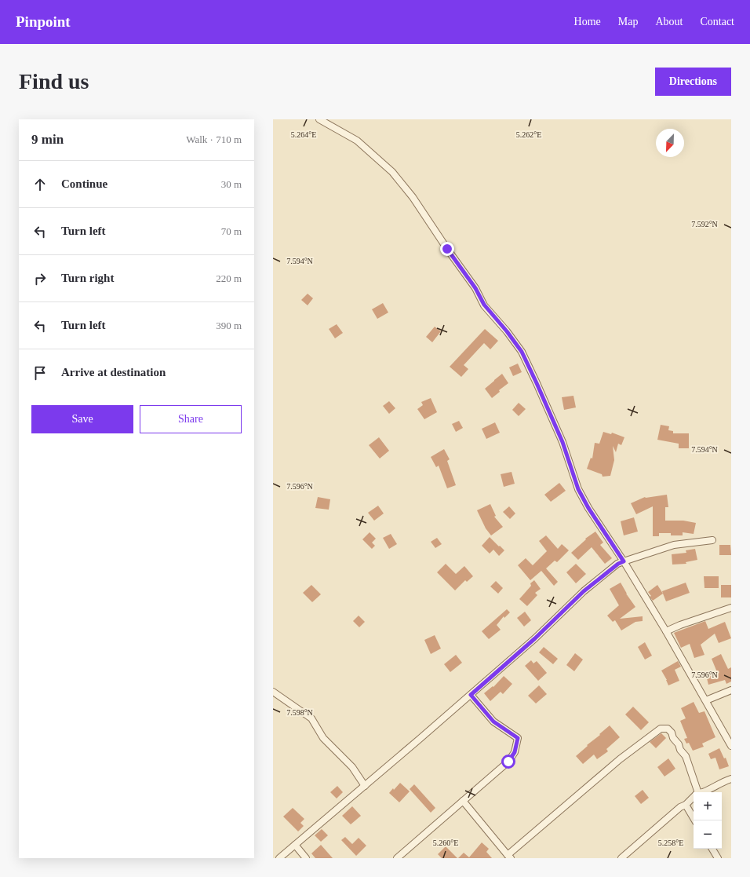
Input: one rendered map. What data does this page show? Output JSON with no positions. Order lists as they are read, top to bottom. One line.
{"north":"bottom left","page":{"header":"Pinpoint","nav":["Home","Map","About","Contact"],"buttons":["Directions",["Save","Share"]],"title":"Find us","heading":["9 min","Walk · 710 m"],"list":[["Continue","30 m"],["Turn left","70 m"],["Turn right","220 m"],["Turn left","390 m"],"Arrive at destination"],"map_buttons":["+","−"]},"coordinates":["5.264°E","5.262°E","7.592°N","7.594°N","7.596°N","7.598°N","5.260°E","5.258°E"]}
